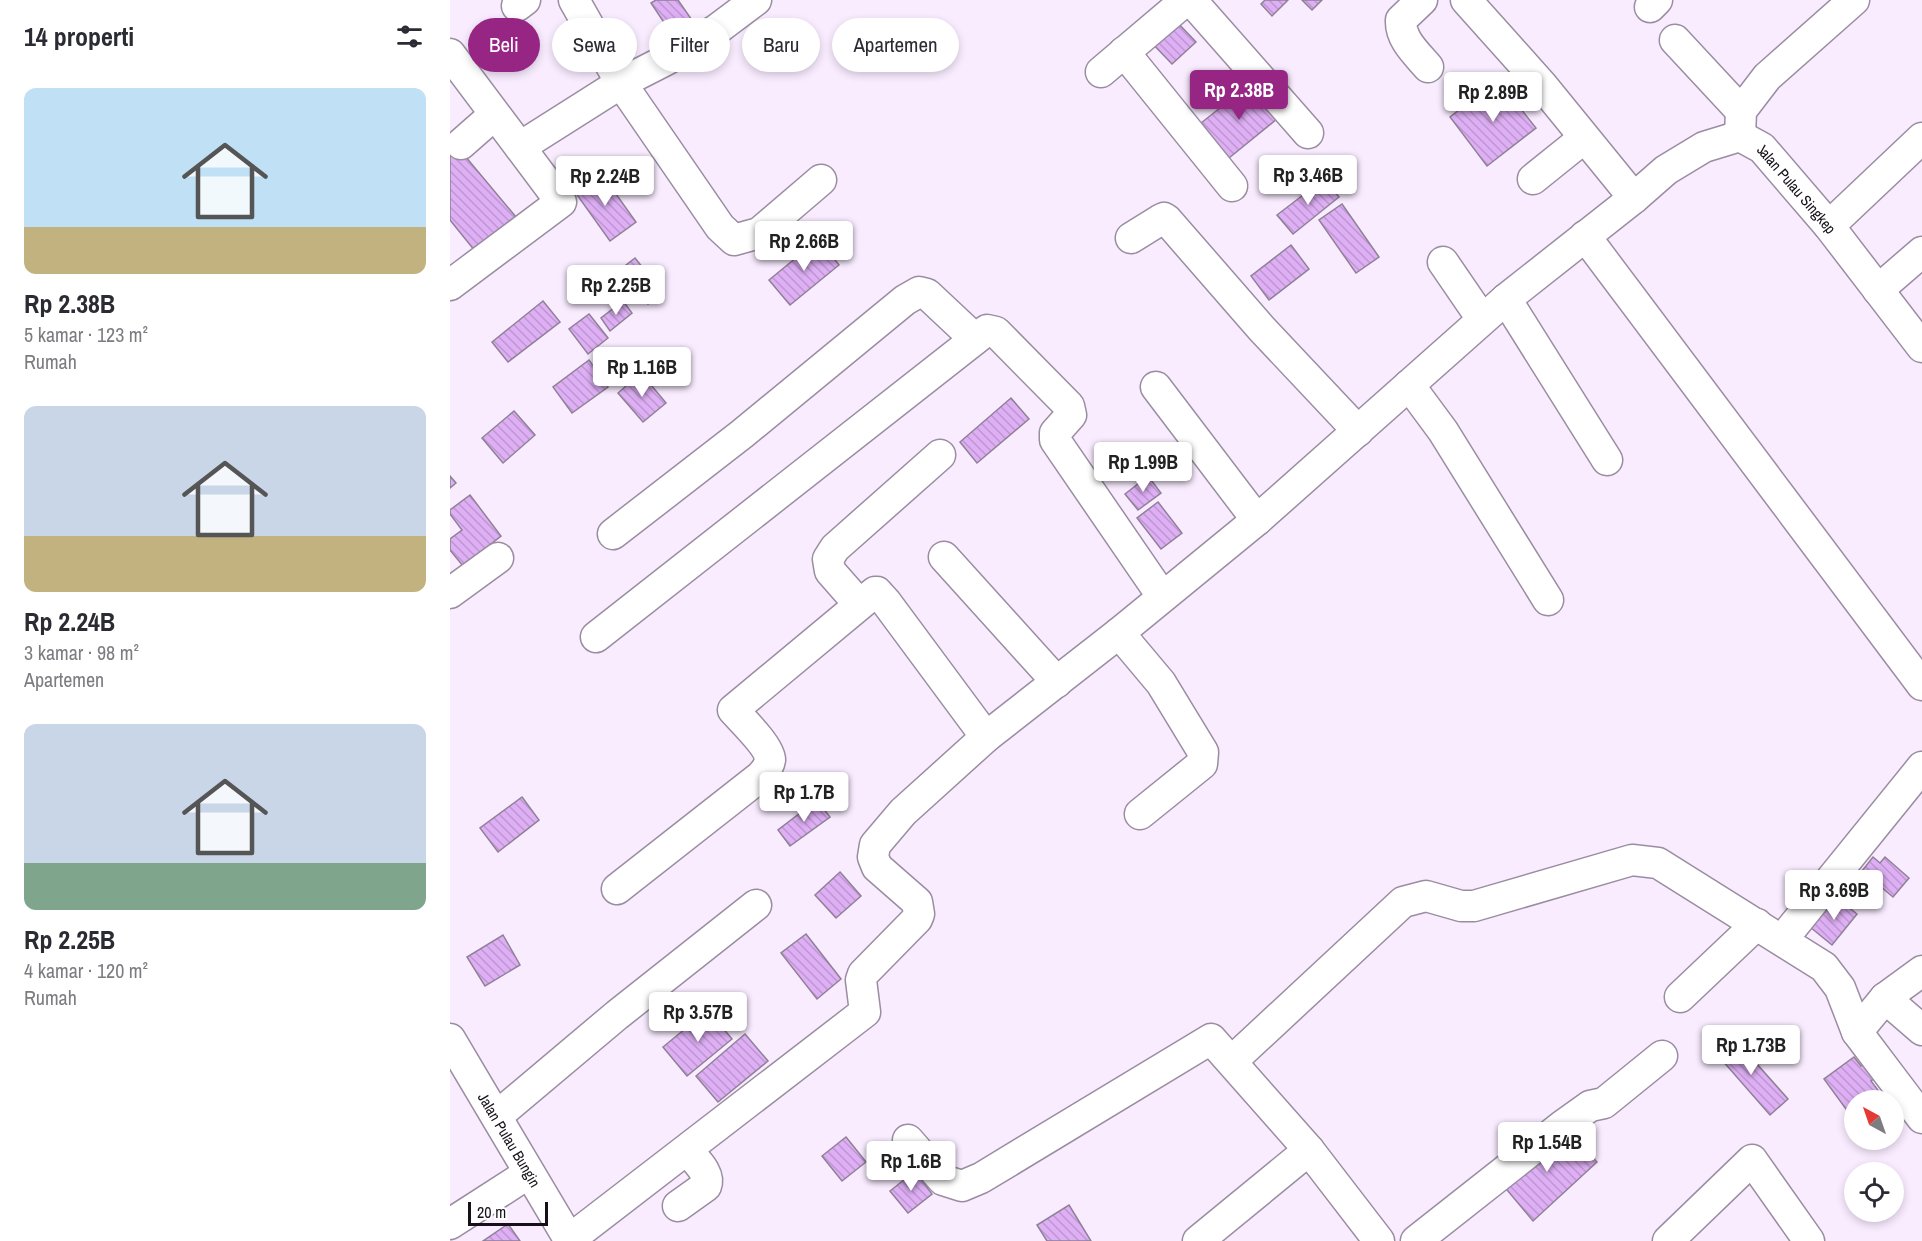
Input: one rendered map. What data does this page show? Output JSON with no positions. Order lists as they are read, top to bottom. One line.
{"streets":{"street":["Jalan Pulau Singkep","Jalan Pulau Bungin"]},"scale_bar":"20 m","north":"top left","page":{"heading":"14 properti","chip":["Beli","Sewa","Filter","Baru","Apartemen"],"price":["Rp 2.38B","Rp 2.89B","Rp 3.46B","Rp 2.24B","Rp 2.66B","Rp 2.25B","Rp 1.16B","Rp 1.99B","Rp 1.7B","Rp 3.69B","Rp 3.57B","Rp 1.73B","Rp 1.54B","Rp 1.6B"],"list":[{"name":"Rp 2.38B","note":"5 kamar · 123 m² · Rumah"},{"name":"Rp 2.24B","note":"3 kamar · 98 m² · Apartemen"},{"name":"Rp 2.25B","note":"4 kamar · 120 m² · Rumah"}],"scale":"20 m"}}
